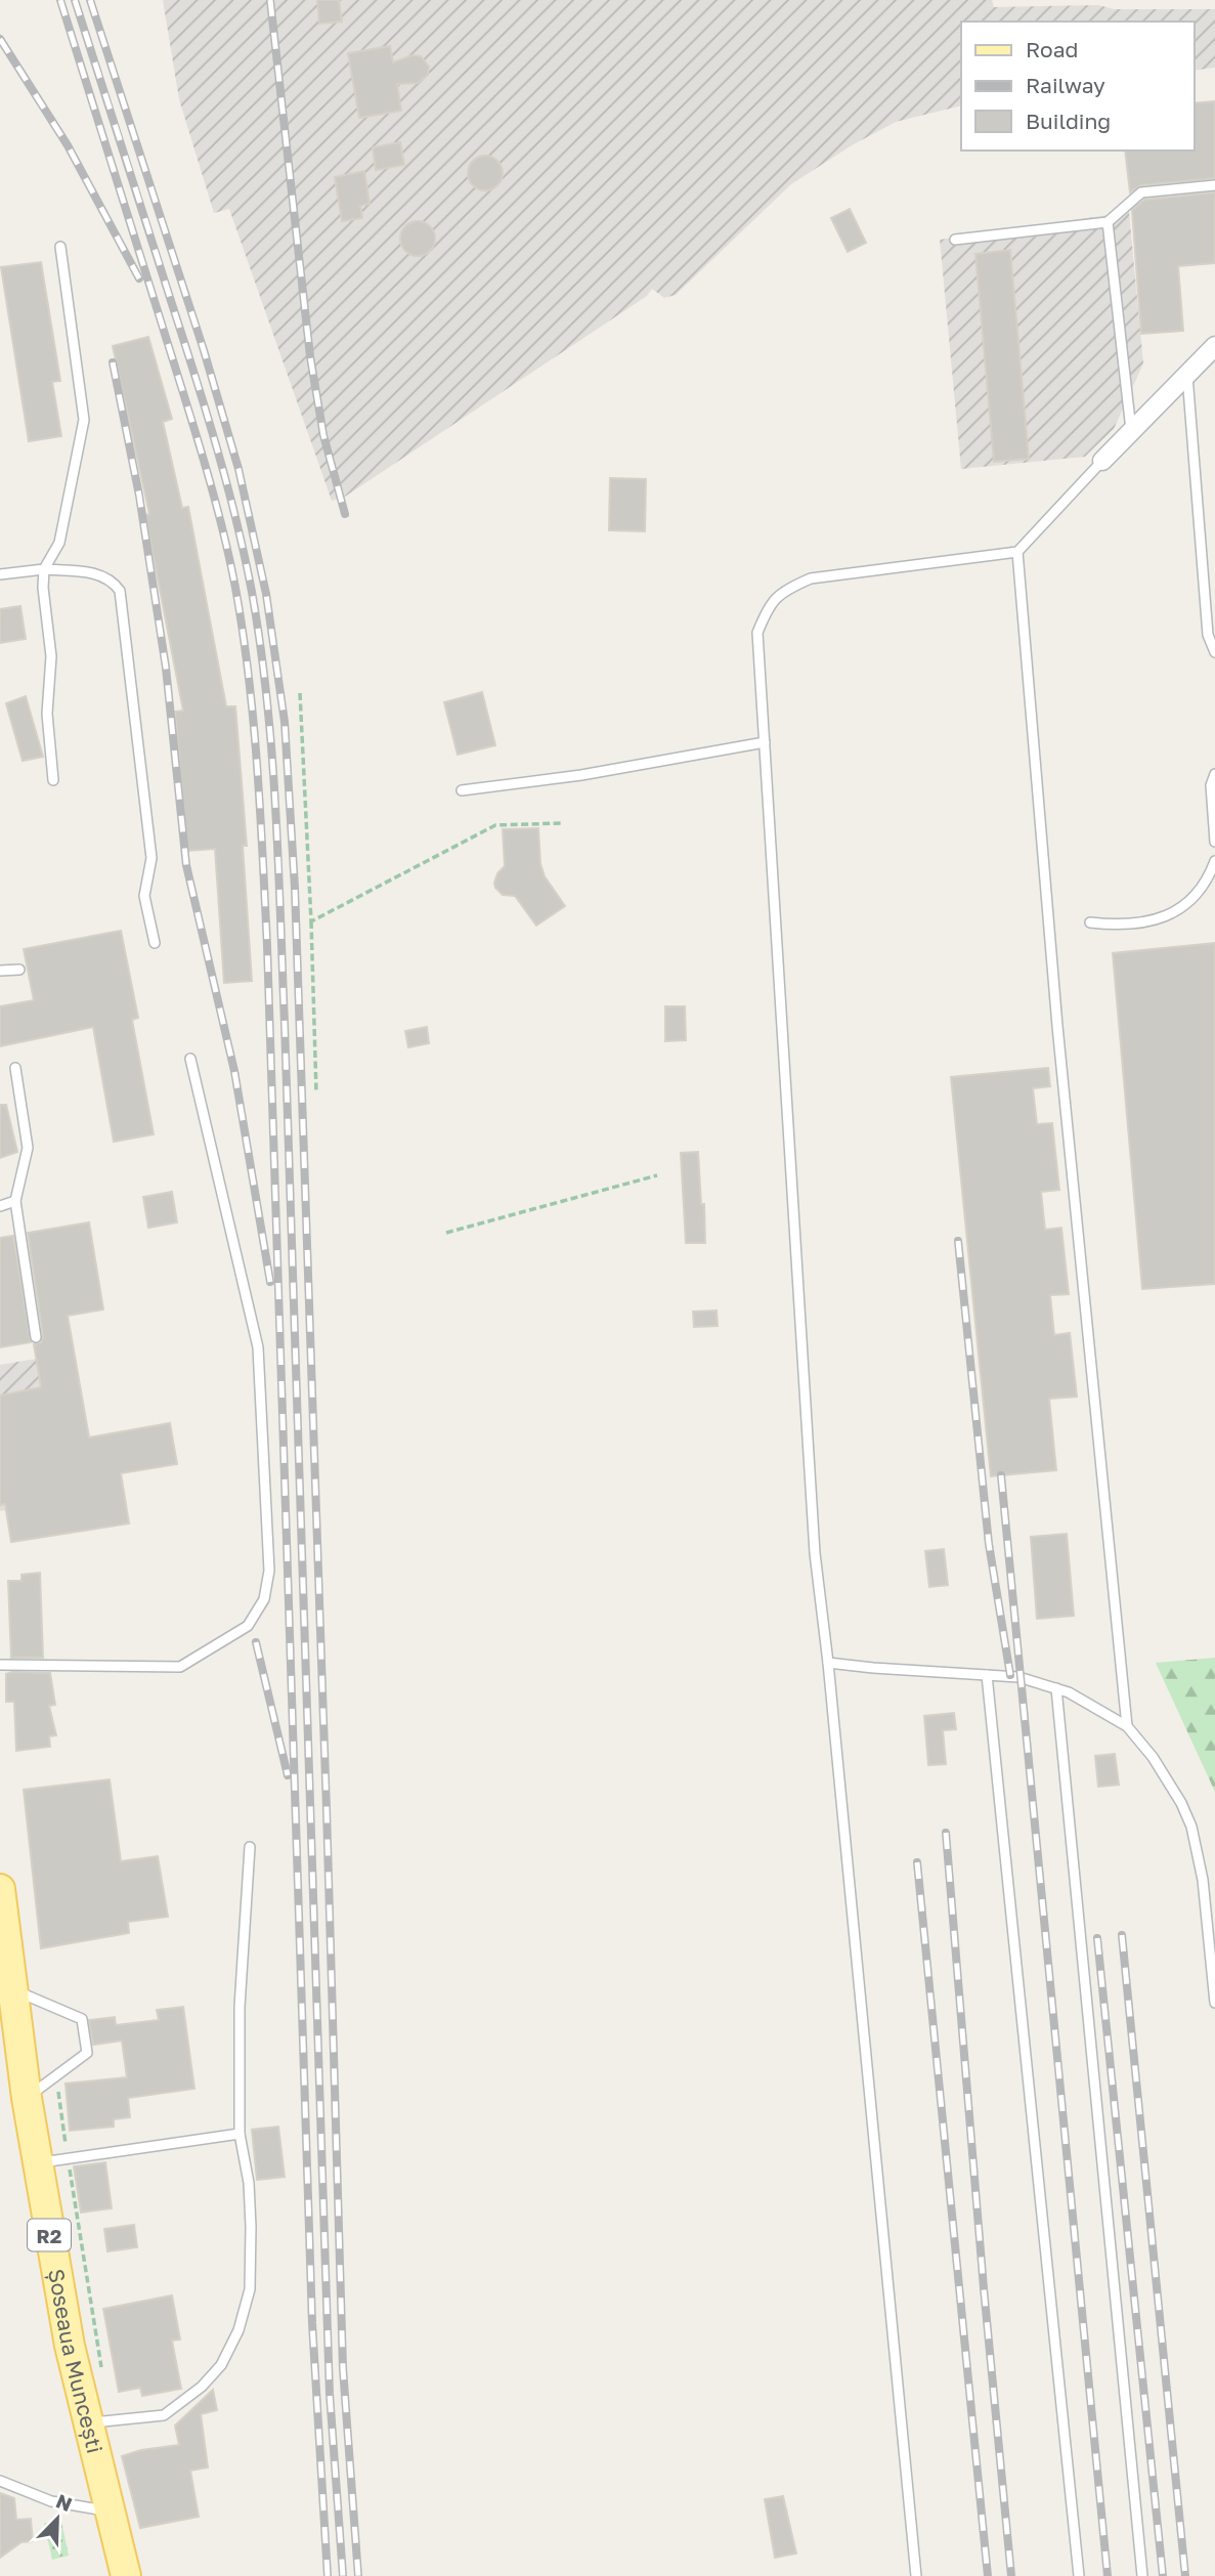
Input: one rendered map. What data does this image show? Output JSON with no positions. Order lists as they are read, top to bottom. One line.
{"streets":{"main road":["R2","Șoseaua Muncești"]},"legend":["Road","Railway","Building"],"north":"top right"}
